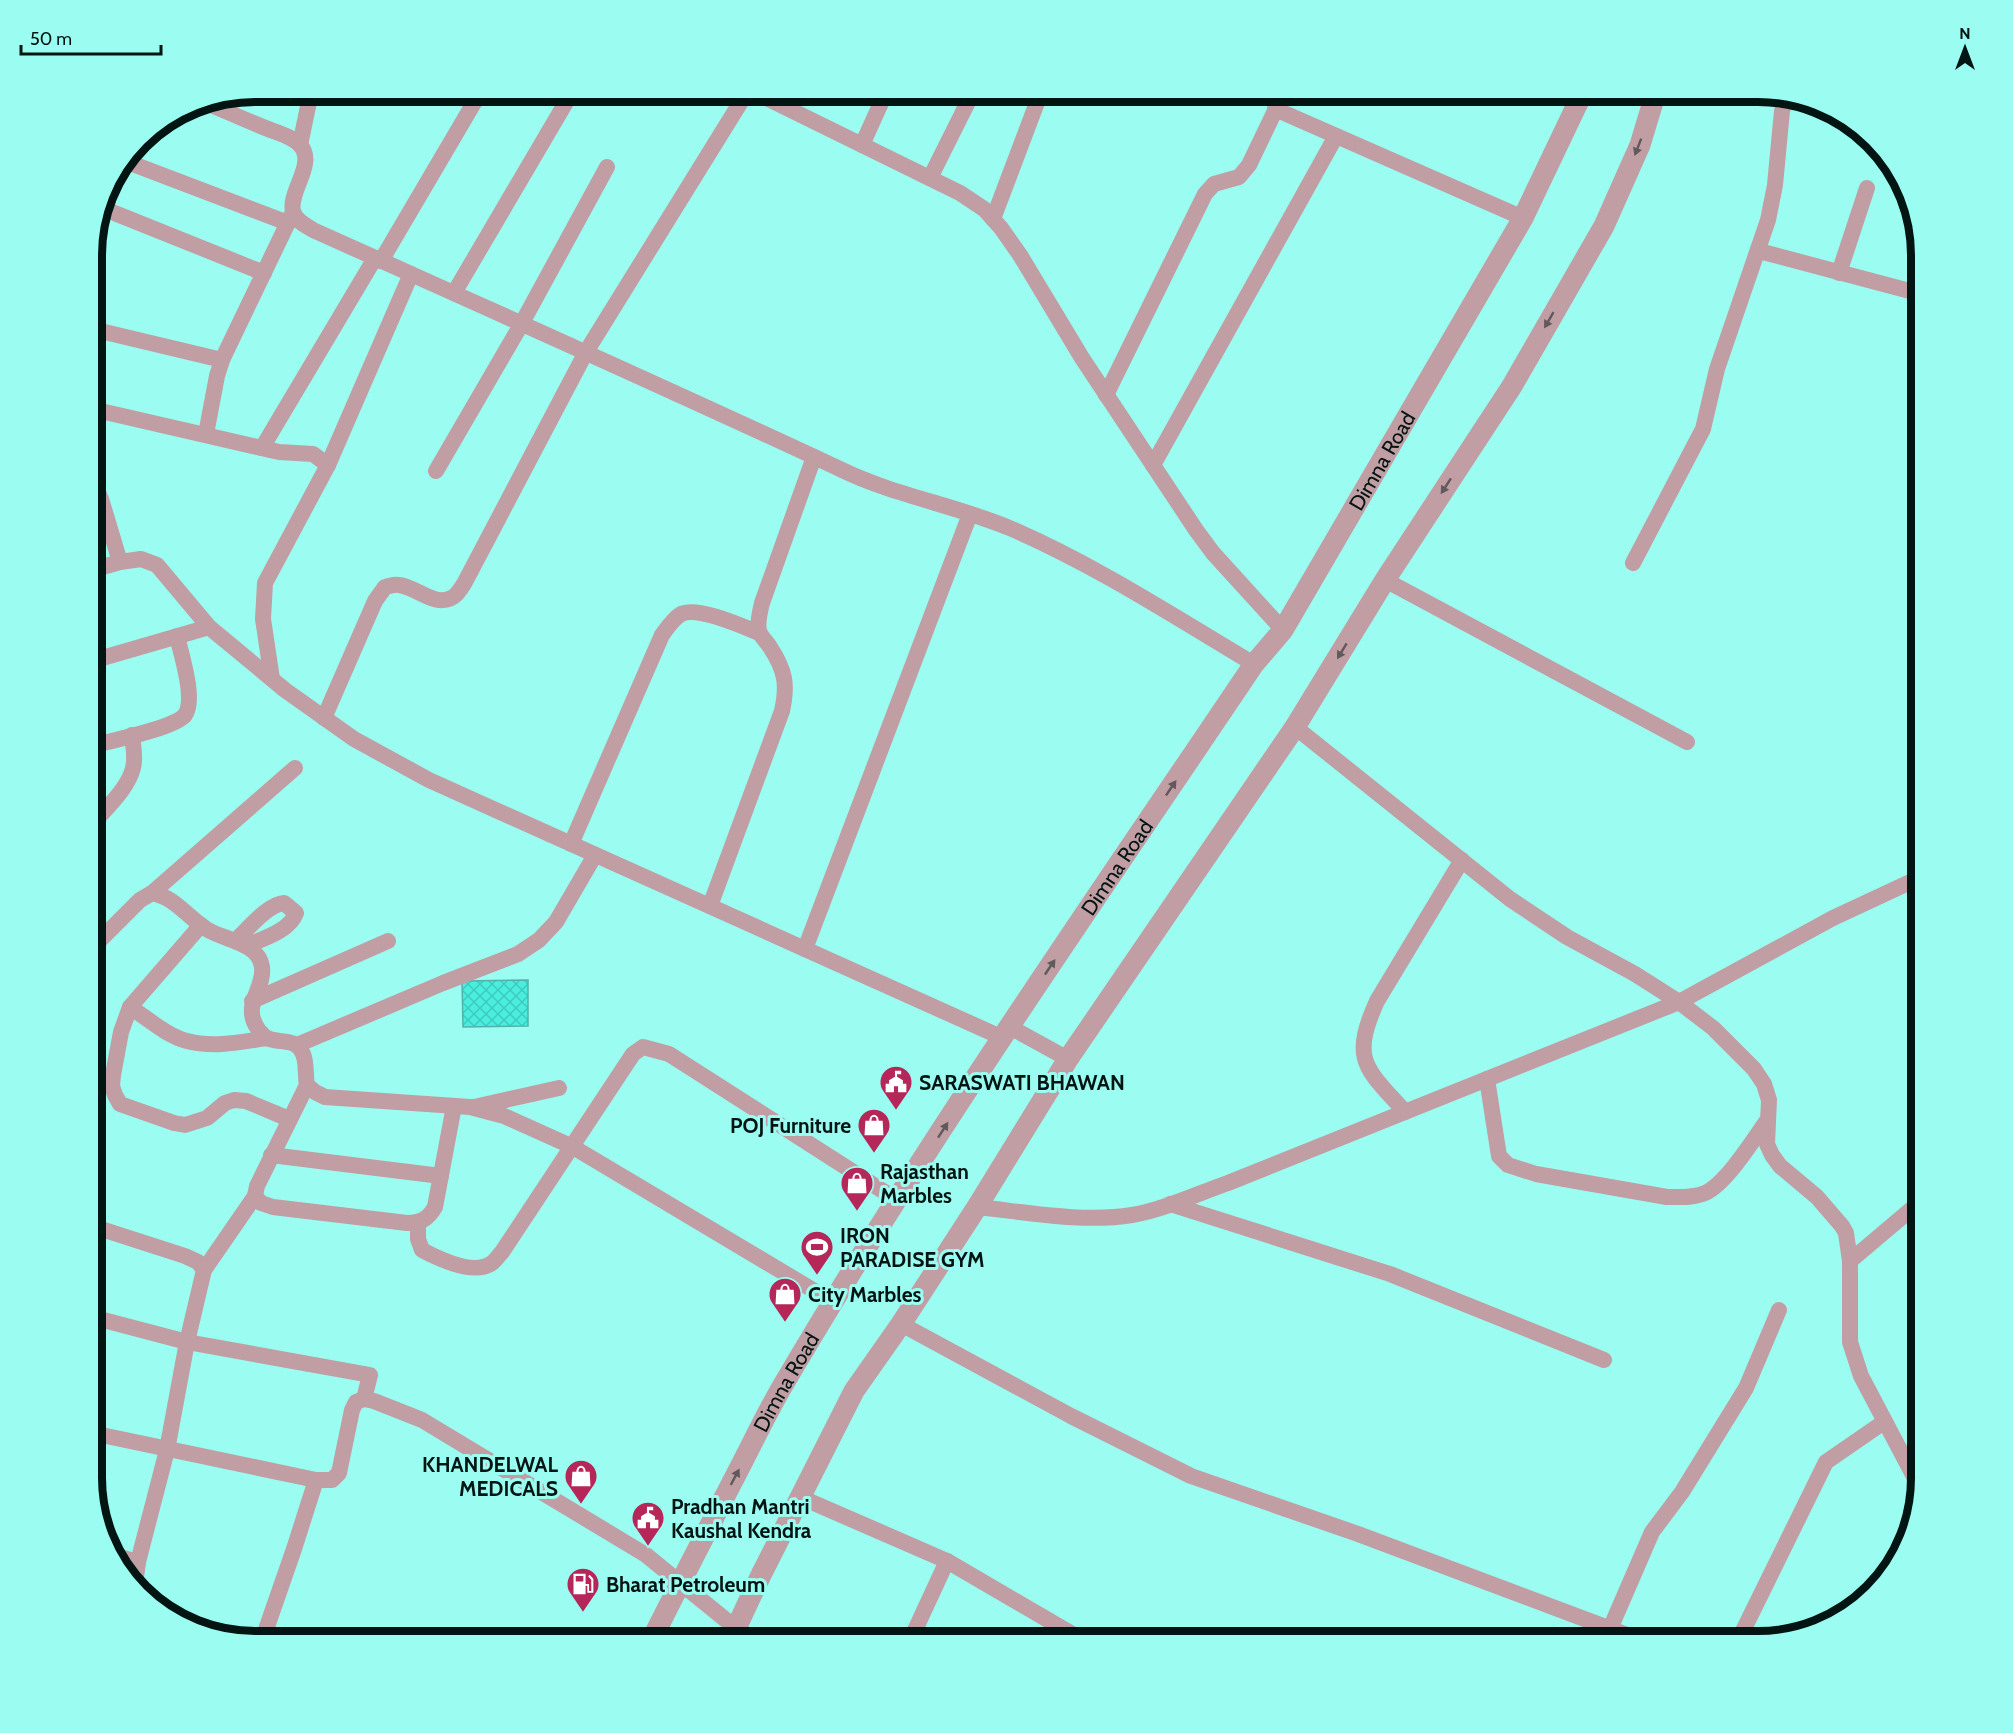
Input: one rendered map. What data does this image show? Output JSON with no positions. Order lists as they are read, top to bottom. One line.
{"streets":{"street":["Dimna Road"]},"places":{"public building":["SARASWATI BHAWAN","Pradhan Mantri Kaushal Kendra"],"shop":["POJ Furniture","Rajasthan Marbles","City Marbles","KHANDELWAL MEDICALS"],"sports":["IRON PARADISE GYM"],"fuel station":["Bharat Petroleum"]},"scale_bar":"50 m","north":"top"}
